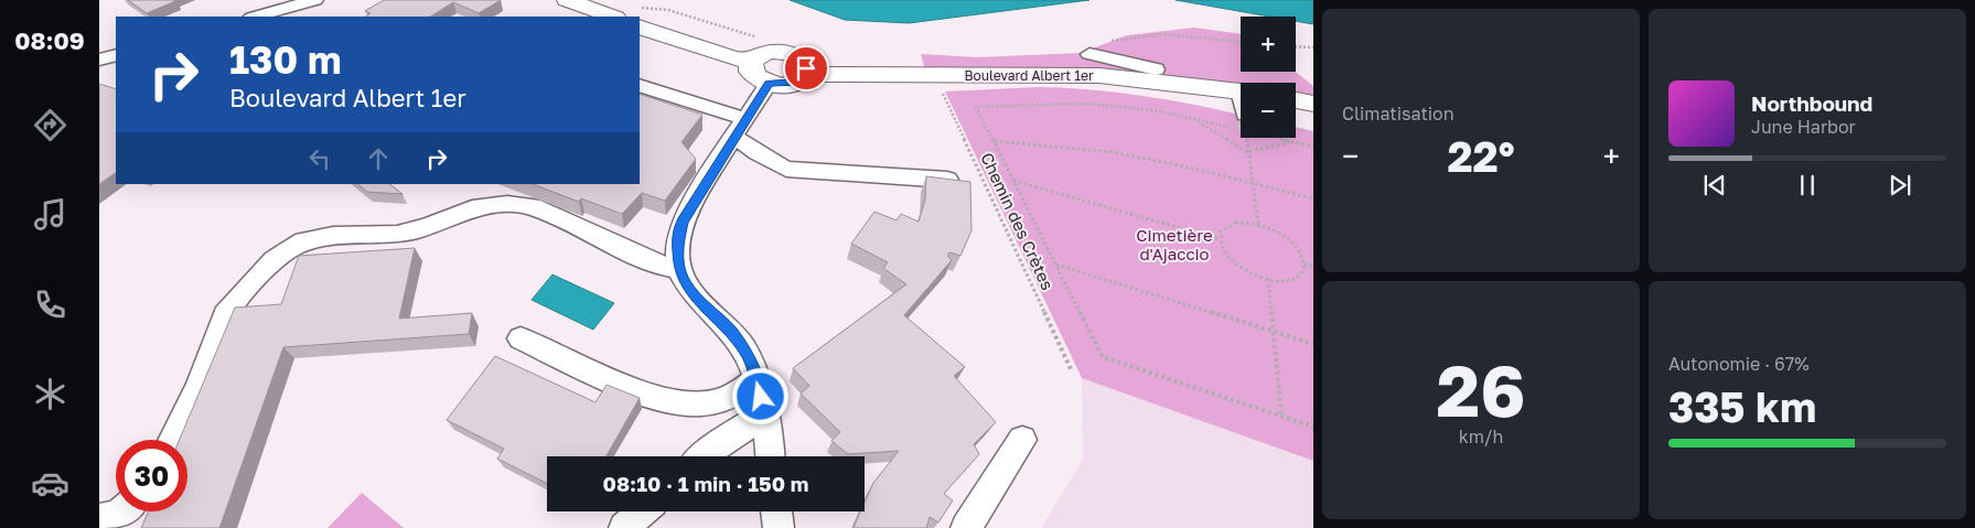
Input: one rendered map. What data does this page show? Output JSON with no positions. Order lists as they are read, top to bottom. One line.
{"streets":{"main road":["Boulevard Albert 1er"],"path":["Chemin des Crètes"]},"parks":["Cimetière d'Ajaccio"],"page":{"tabs":"08:09","tile":["Climatisation",["26","km/h"],["Autonomie · 67%","335 km"]],"map_buttons":["+","−"],"turn":["130 m","Boulevard Albert 1er"],"song":["Northbound","June Harbor"],"heat":["−","22°","+"],"limit":"30","trip":"08:10 · 1 min · 150 m"}}
